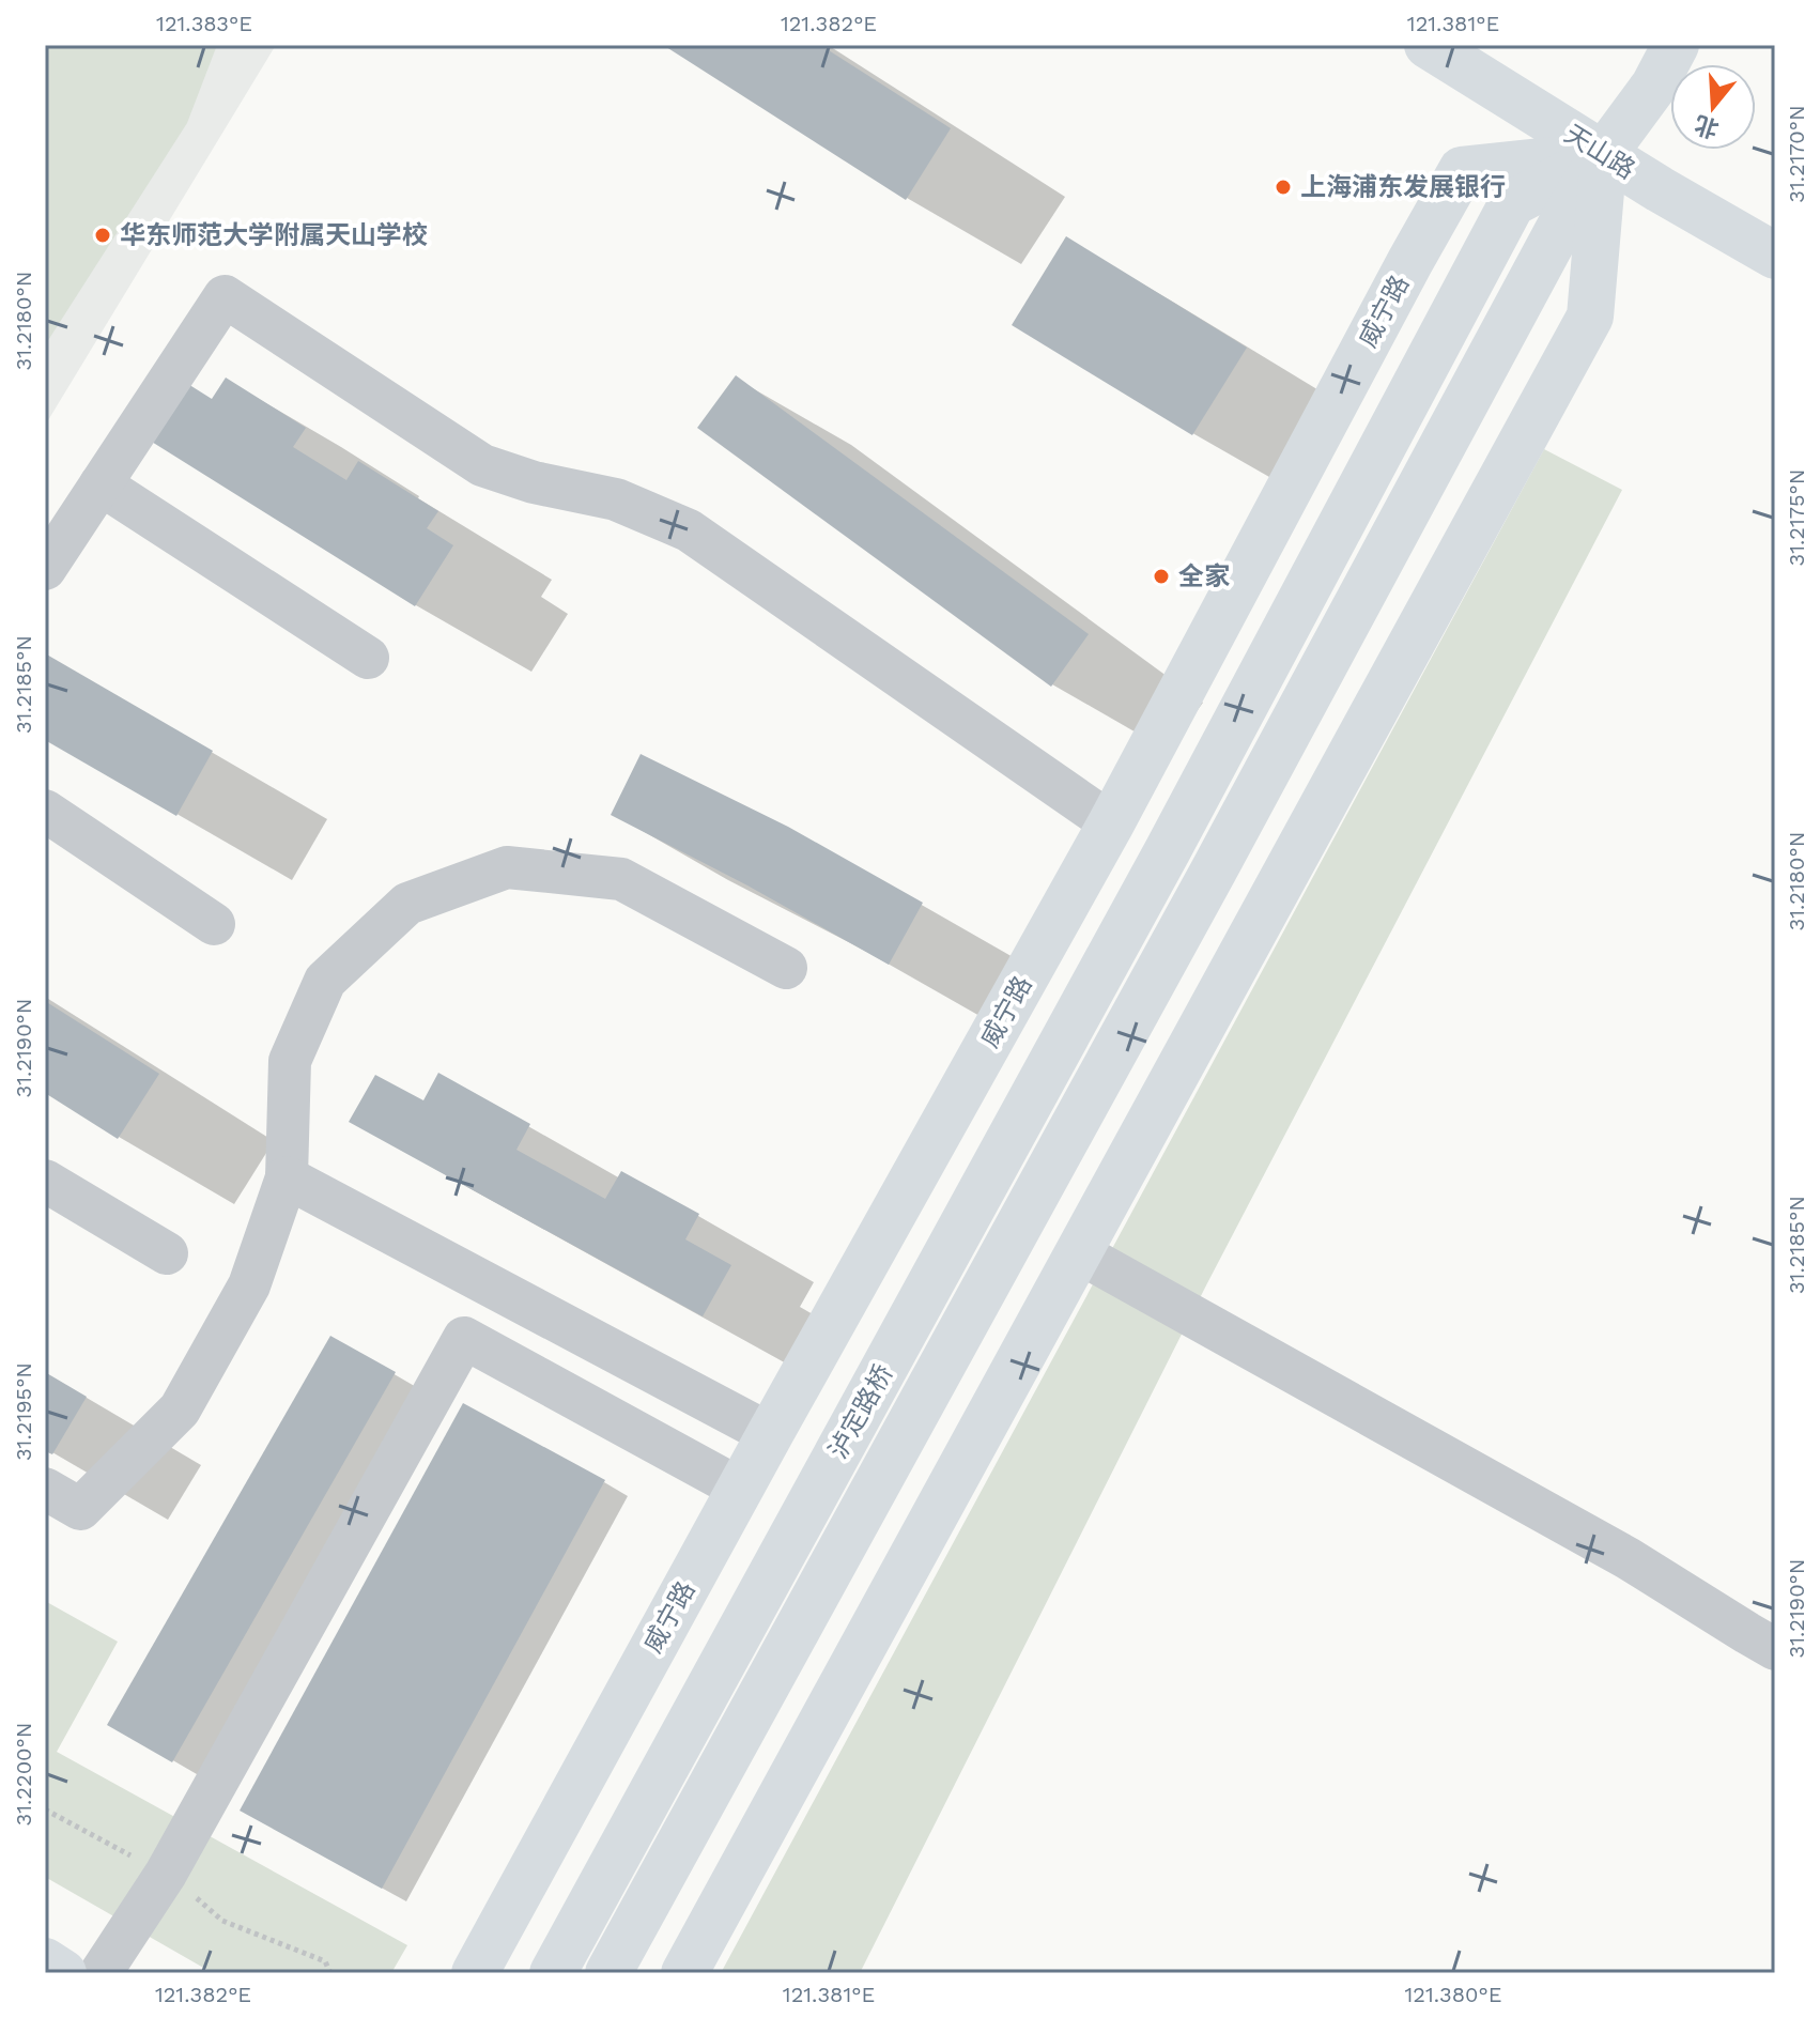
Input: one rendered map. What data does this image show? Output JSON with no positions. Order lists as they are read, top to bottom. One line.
{"streets":{"main road":["天山路","威宁路","泸定路桥"]},"crossings":[["天山路","威宁路"],["天山路","泸定路桥"],["威宁路","泸定路桥"]],"places":["上海浦东发展银行","华东师范大学附属天山学校","全家"],"north":"bottom","coordinates":["121.383°E","121.382°E","121.381°E","31.2170°N","31.2180°N","31.2175°N","31.2185°N","31.2190°N","31.2195°N","31.2200°N","121.380°E"]}
